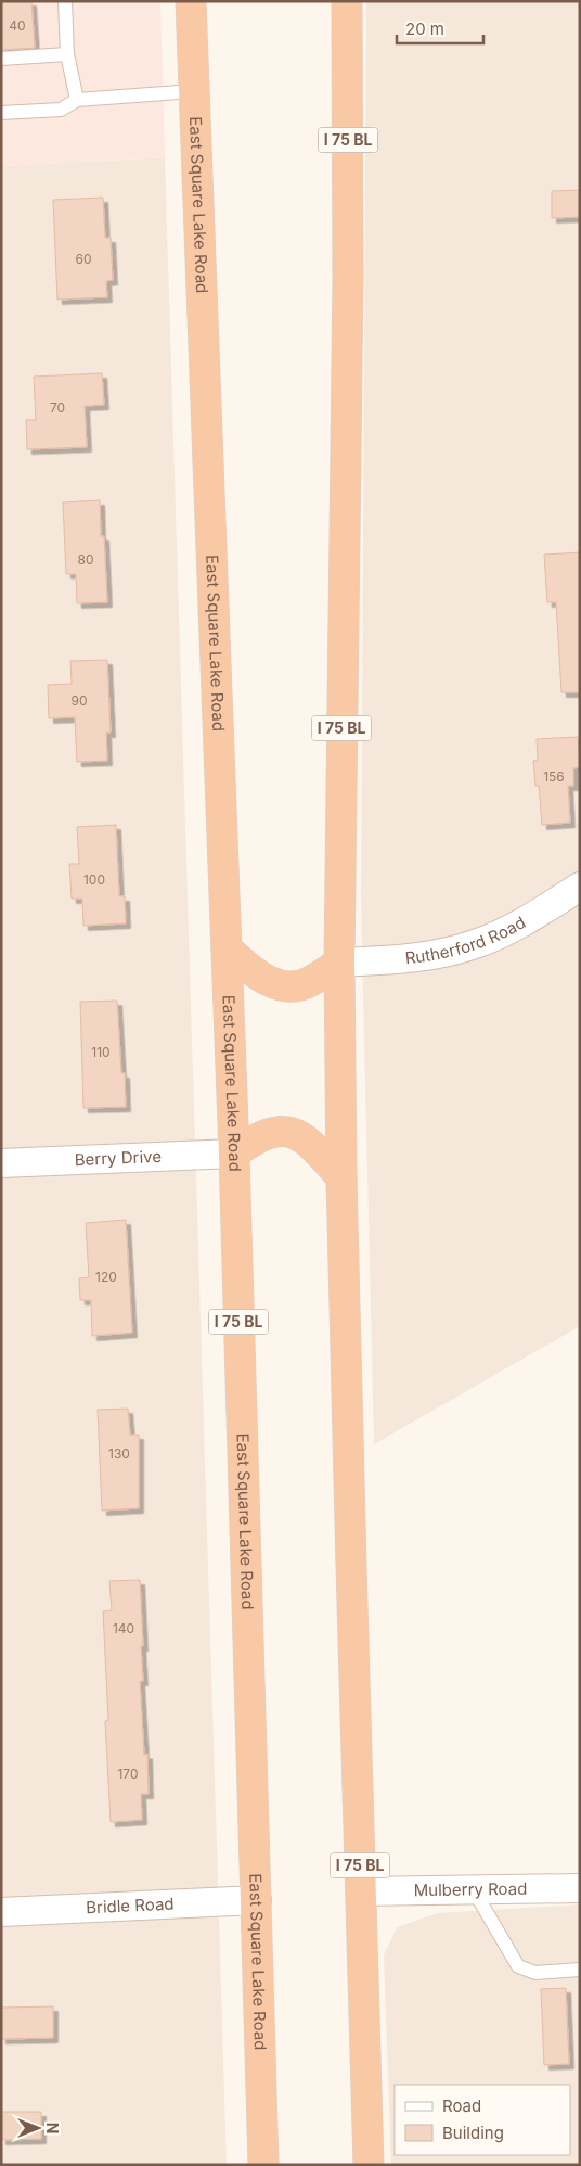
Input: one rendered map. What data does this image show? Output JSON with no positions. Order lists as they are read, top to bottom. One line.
{"streets":{"highway":["I 75 BL","East Square Lake Road"],"street":["Rutherford Road","Berry Drive","Mulberry Road","Bridle Road"]},"crossings":[["I 75 BL","Rutherford Road"],["I 75 BL","Mulberry Road"],["East Square Lake Road","Berry Drive"],["East Square Lake Road","Bridle Road"]],"house_numbers":["40","60","70","80","90","156","100","110","120","130","140","170"],"legend":["Road","Building"],"scale_bar":"20 m","north":"right"}
